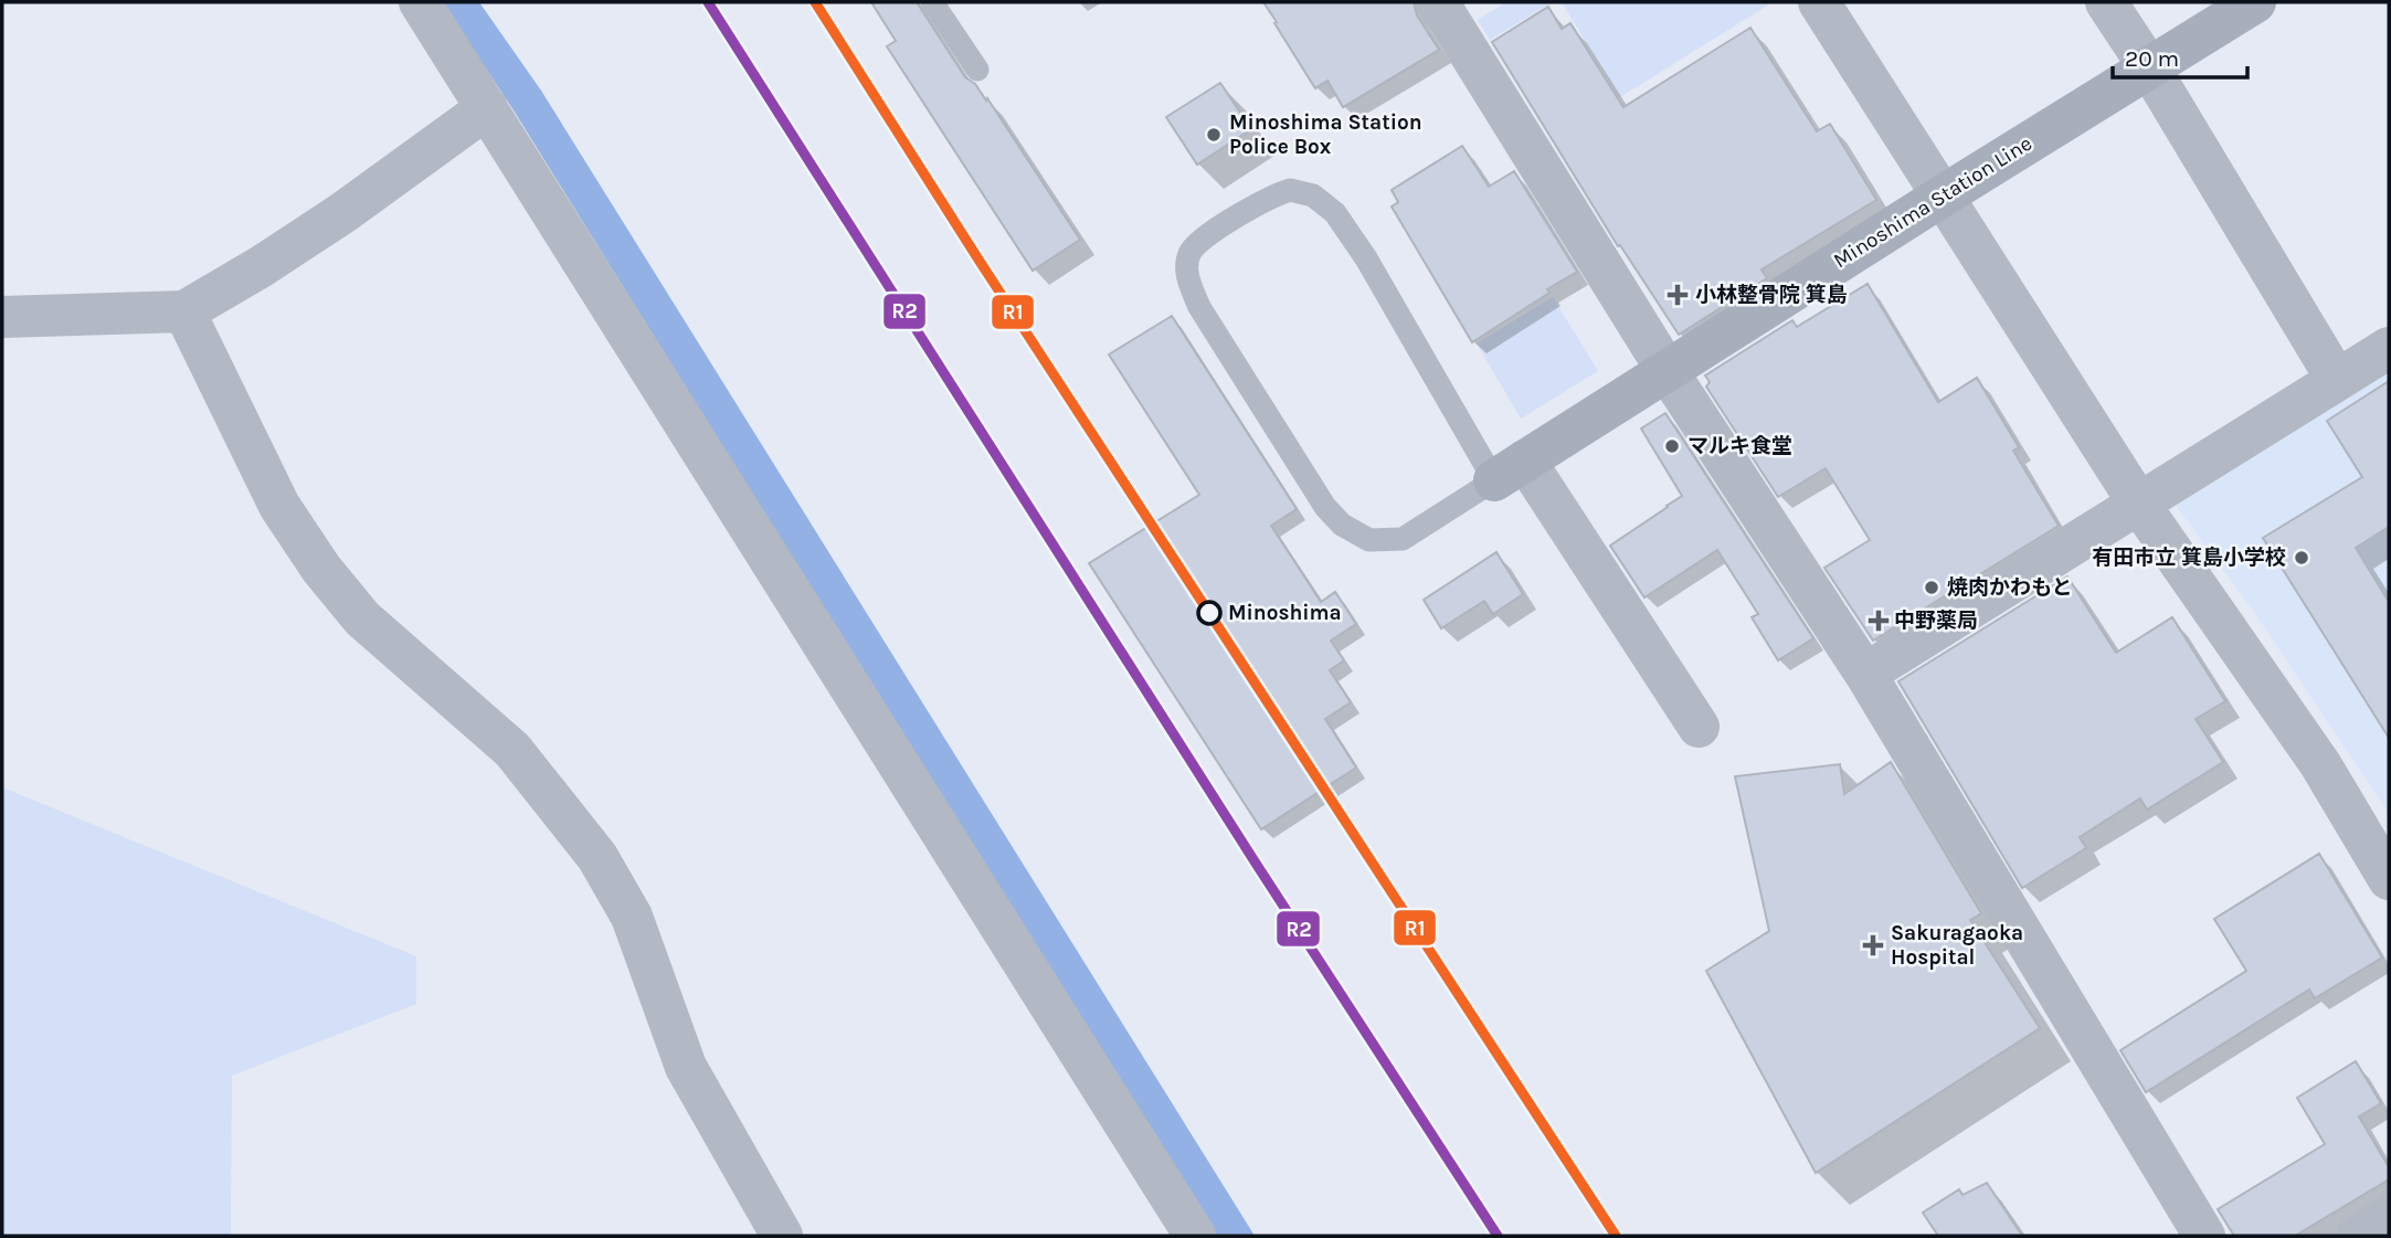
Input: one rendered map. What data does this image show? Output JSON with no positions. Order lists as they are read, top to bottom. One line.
{"streets":{"main road":["Minoshima Station Line"]},"places":{"other":["Minoshima Station Police Box","マルキ食堂","有田市立 箕島小学校","焼肉かわもと","Minoshima"],"health":["小林整骨院 箕島","中野薬局","Sakuragaoka Hospital"]},"lines":["transit line R1","transit line R2"],"scale_bar":"20 m"}
